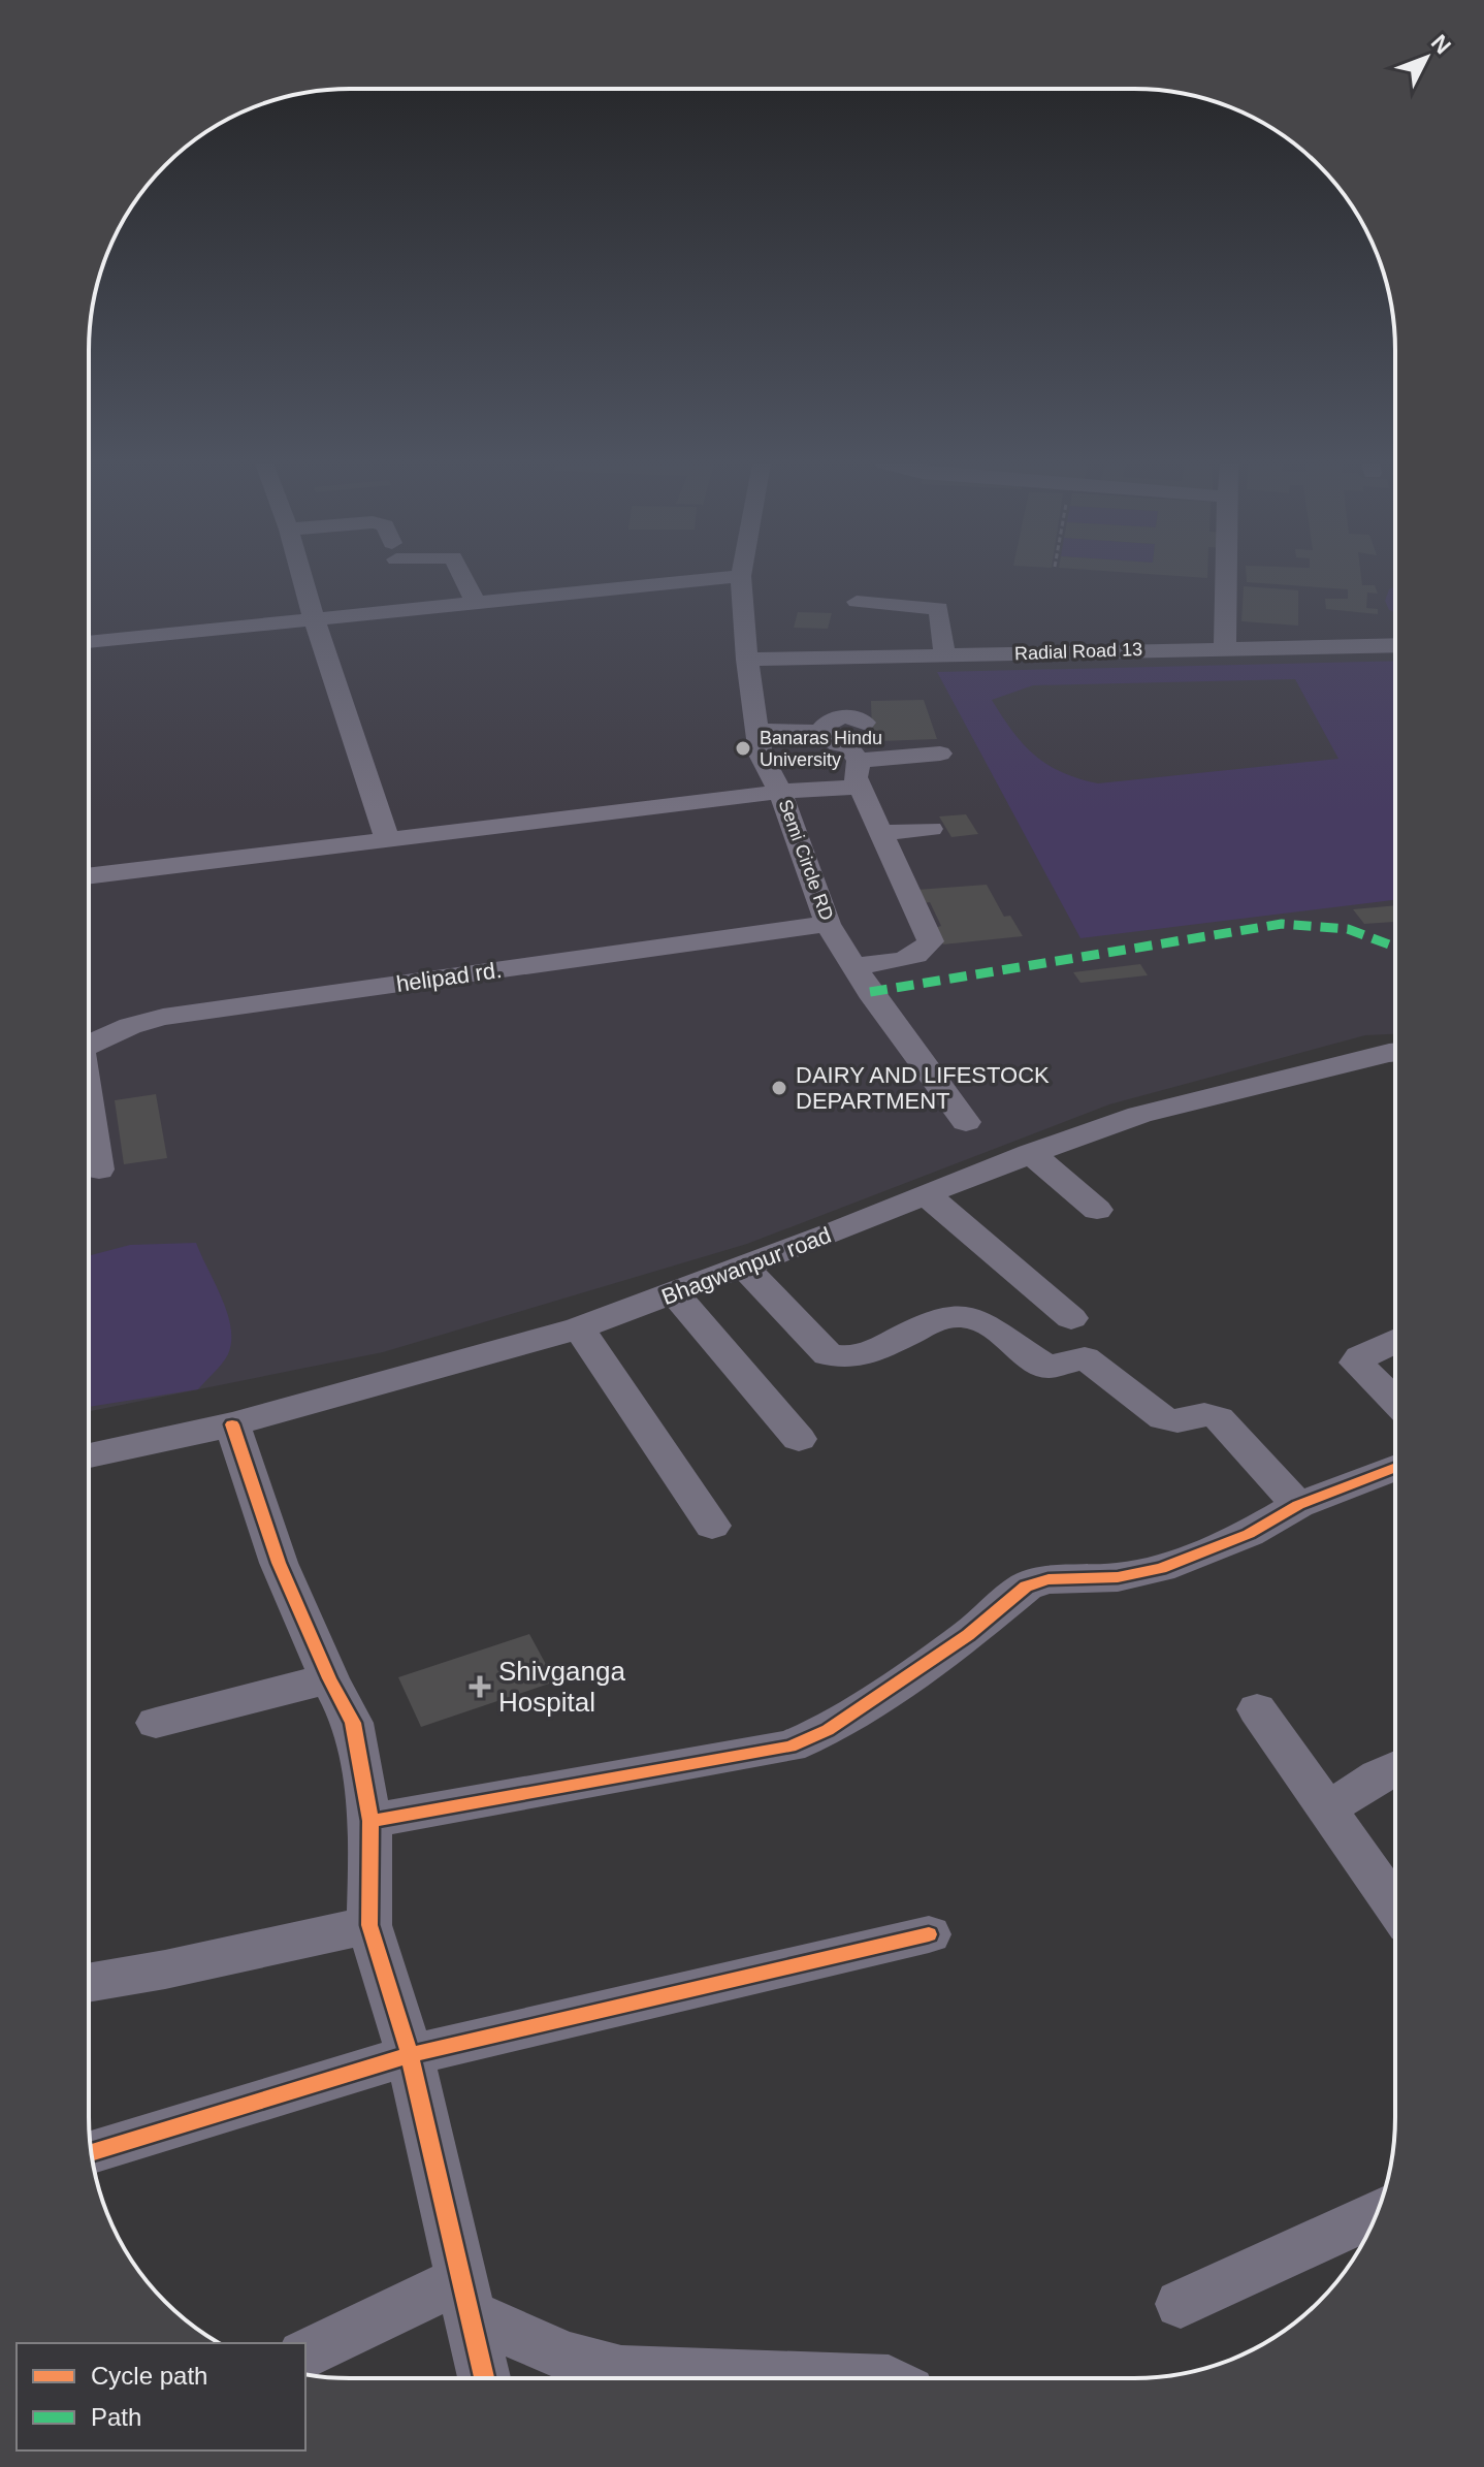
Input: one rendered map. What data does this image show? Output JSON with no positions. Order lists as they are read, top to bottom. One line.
{"streets":{"street":["Radial Road 13","Semi Circle RD","helipad rd.","Bhagwanpur road"]},"crossings":[["Radial Road 13","Semi Circle RD"],["Semi Circle RD","helipad rd."]],"places":{"other":["Banaras Hindu University","DAIRY AND LIFESTOCK DEPARTMENT"],"health":["Shivganga Hospital"]},"legend":["Cycle path","Path"],"north":"top right"}
